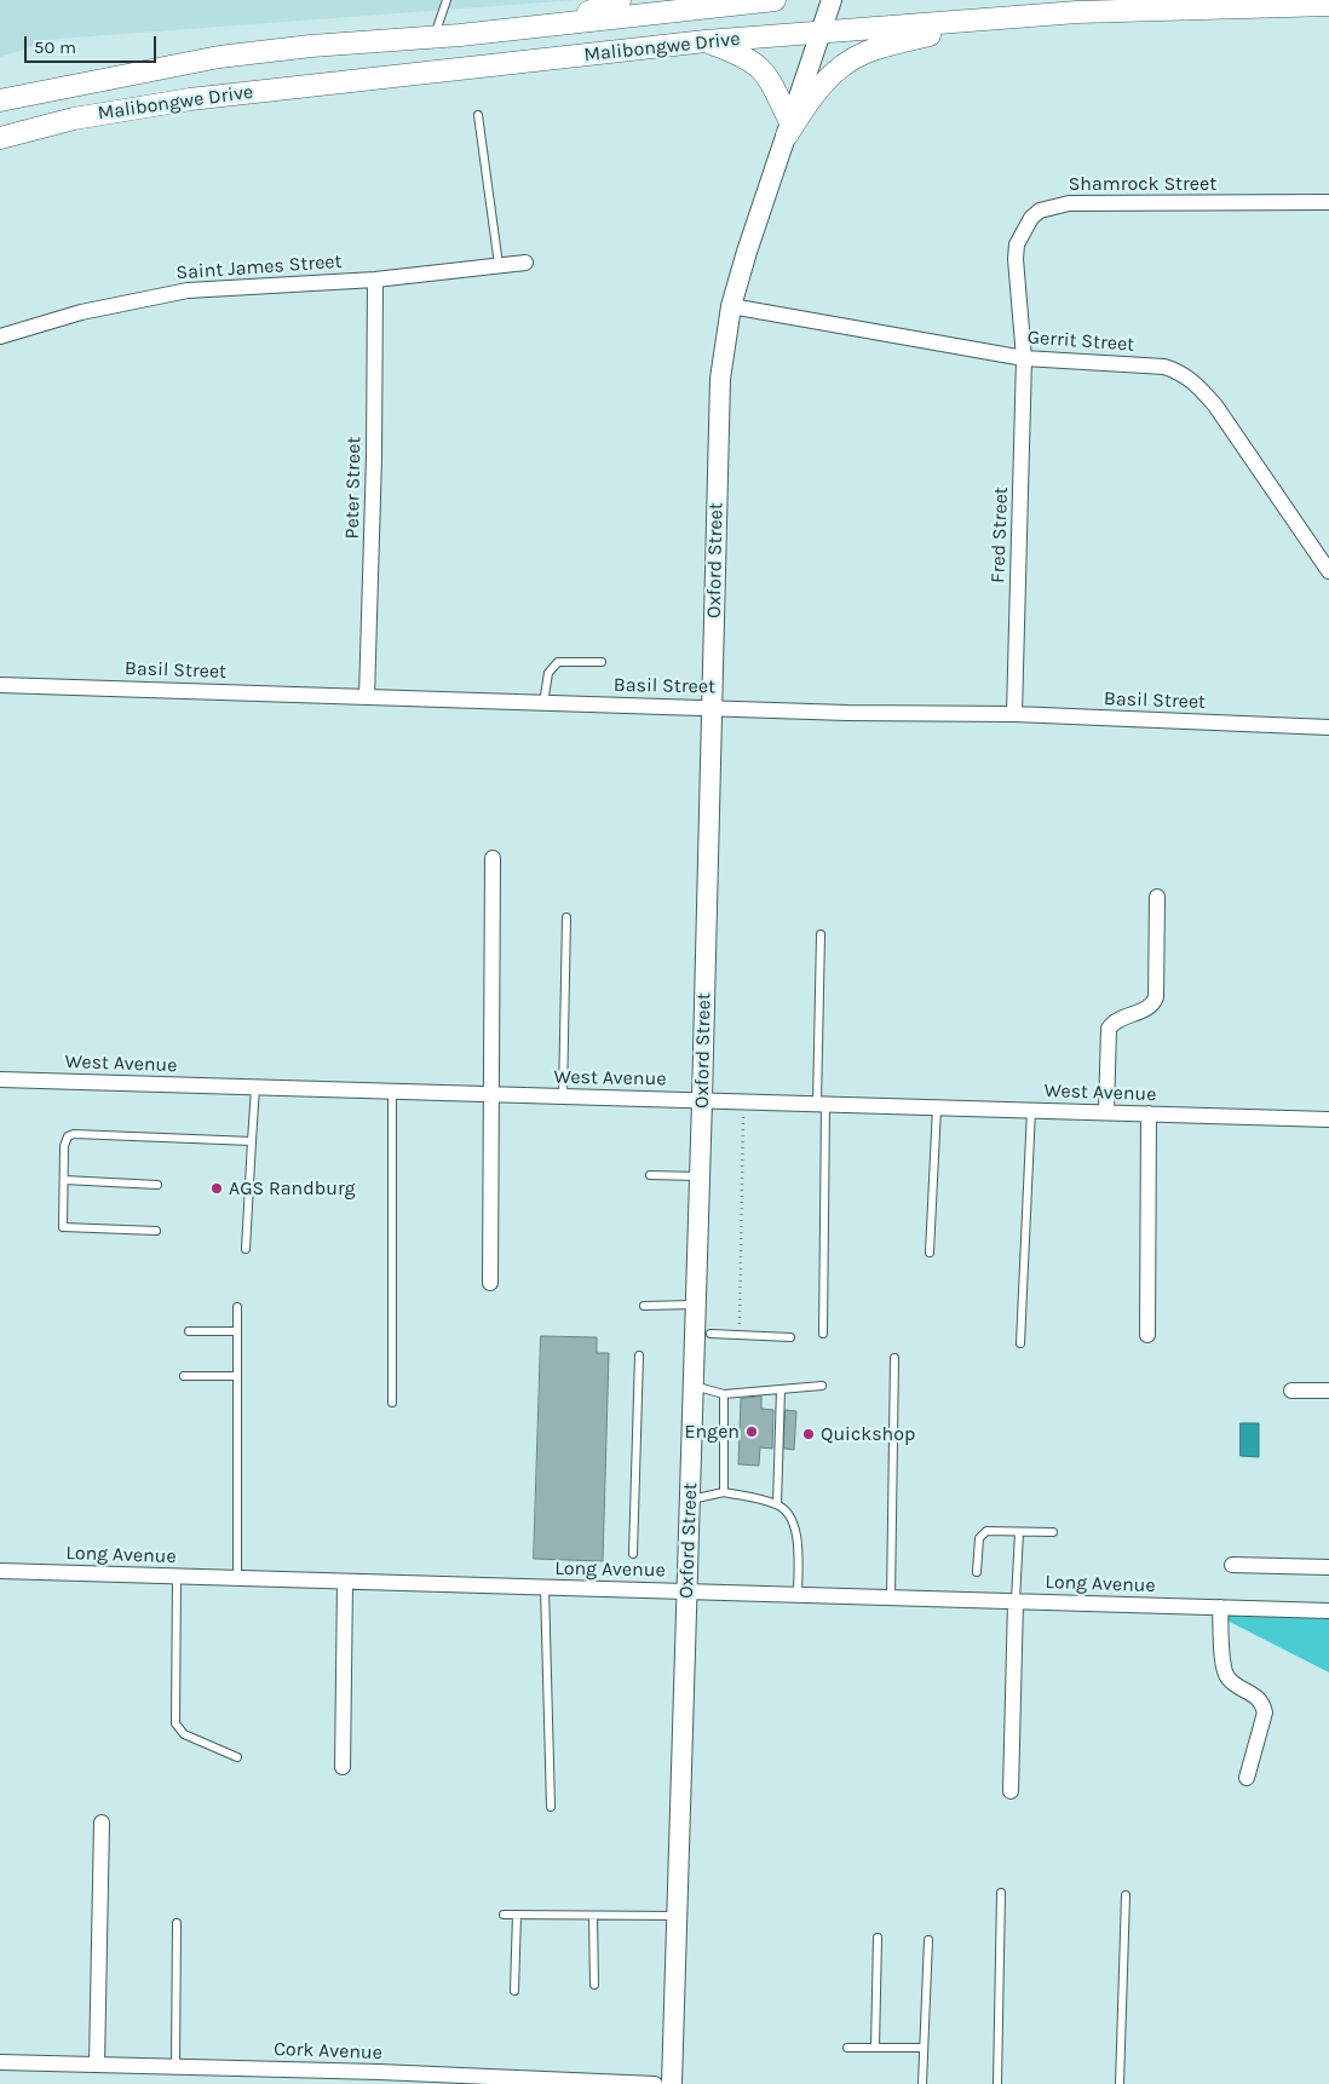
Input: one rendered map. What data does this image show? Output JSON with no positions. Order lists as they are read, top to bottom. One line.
{"streets":{"main road":["Malibongwe Drive"],"street":["Shamrock Street","Saint James Street","Gerrit Street","Peter Street","Fred Street","Oxford Street","Basil Street","West Avenue","Long Avenue","Cork Avenue"]},"crossings":[["Malibongwe Drive","Oxford Street"],["Shamrock Street","Gerrit Street"],["Shamrock Street","Fred Street"],["Saint James Street","Peter Street"],["Gerrit Street","Fred Street"],["Gerrit Street","Oxford Street"],["Peter Street","Basil Street"],["Fred Street","Basil Street"],["Oxford Street","Basil Street"],["Oxford Street","West Avenue"],["Oxford Street","Long Avenue"]],"places":["AGS Randburg","Engen","Quickshop"],"scale_bar":"50 m"}
